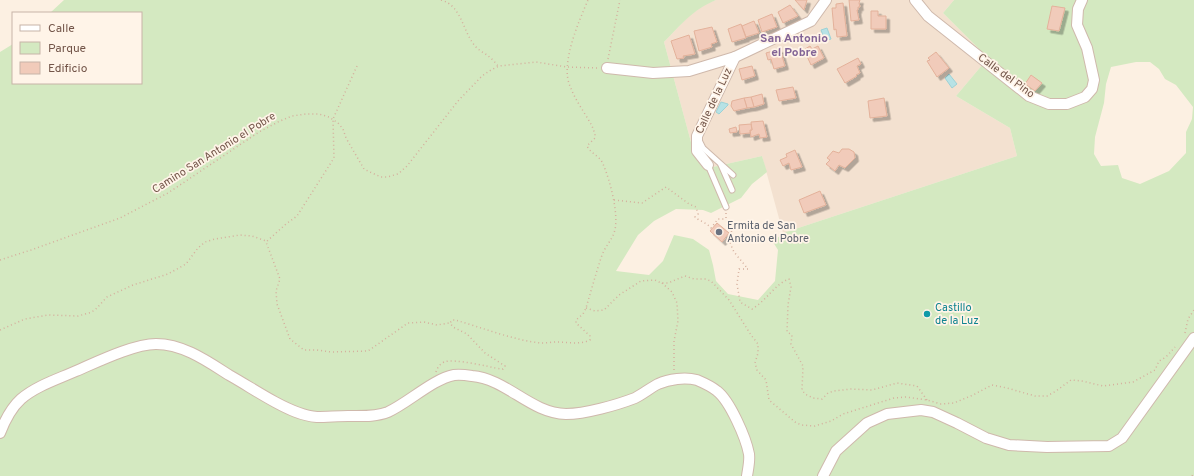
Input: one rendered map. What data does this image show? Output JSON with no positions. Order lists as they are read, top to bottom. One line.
{"streets":{"street":["Calle del Pino","Calle de la Luz"],"path":["Camino San Antonio el Pobre"]},"districts":["San Antonio el Pobre"],"places":["Ermita de San Antonio el Pobre","Castillo de la Luz"],"legend":["Calle","Parque","Edificio"]}
